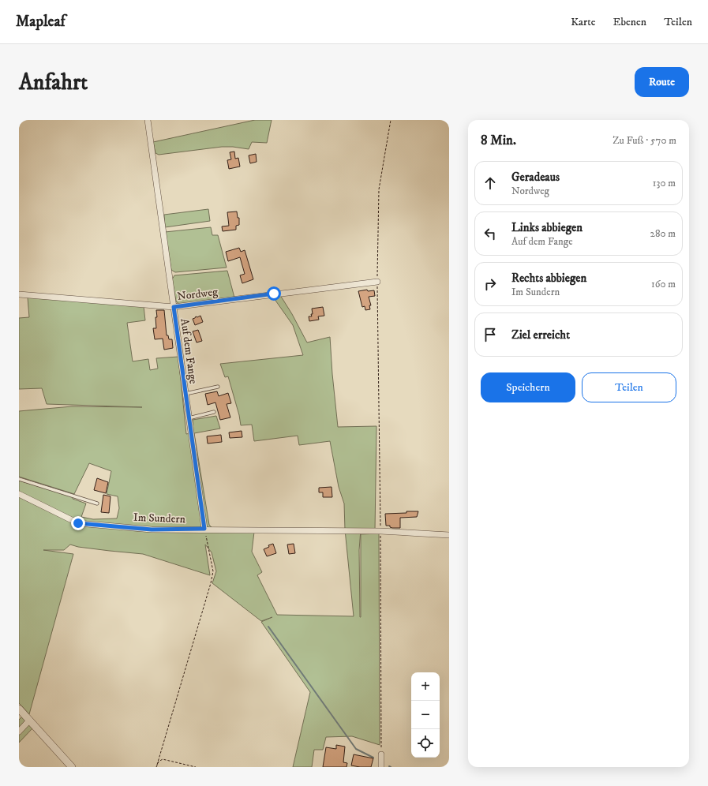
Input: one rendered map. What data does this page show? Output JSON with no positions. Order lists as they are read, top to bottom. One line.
{"streets":{"street":["Nordweg","Auf dem Fange","Im Sundern"]},"crossings":[["Nordweg","Auf dem Fange"],["Auf dem Fange","Im Sundern"]],"page":{"header":"Mapleaf","nav":["Karte","Ebenen","Teilen"],"buttons":["Route",["Speichern","Teilen"]],"title":"Anfahrt","heading":["8 Min.","Zu Fuß · 570 m"],"list":[["Geradeaus","Nordweg","130 m"],["Links abbiegen","Auf dem Fange","280 m"],["Rechts abbiegen","Im Sundern","160 m"],"Ziel erreicht"],"map_buttons":["+","−"]}}
